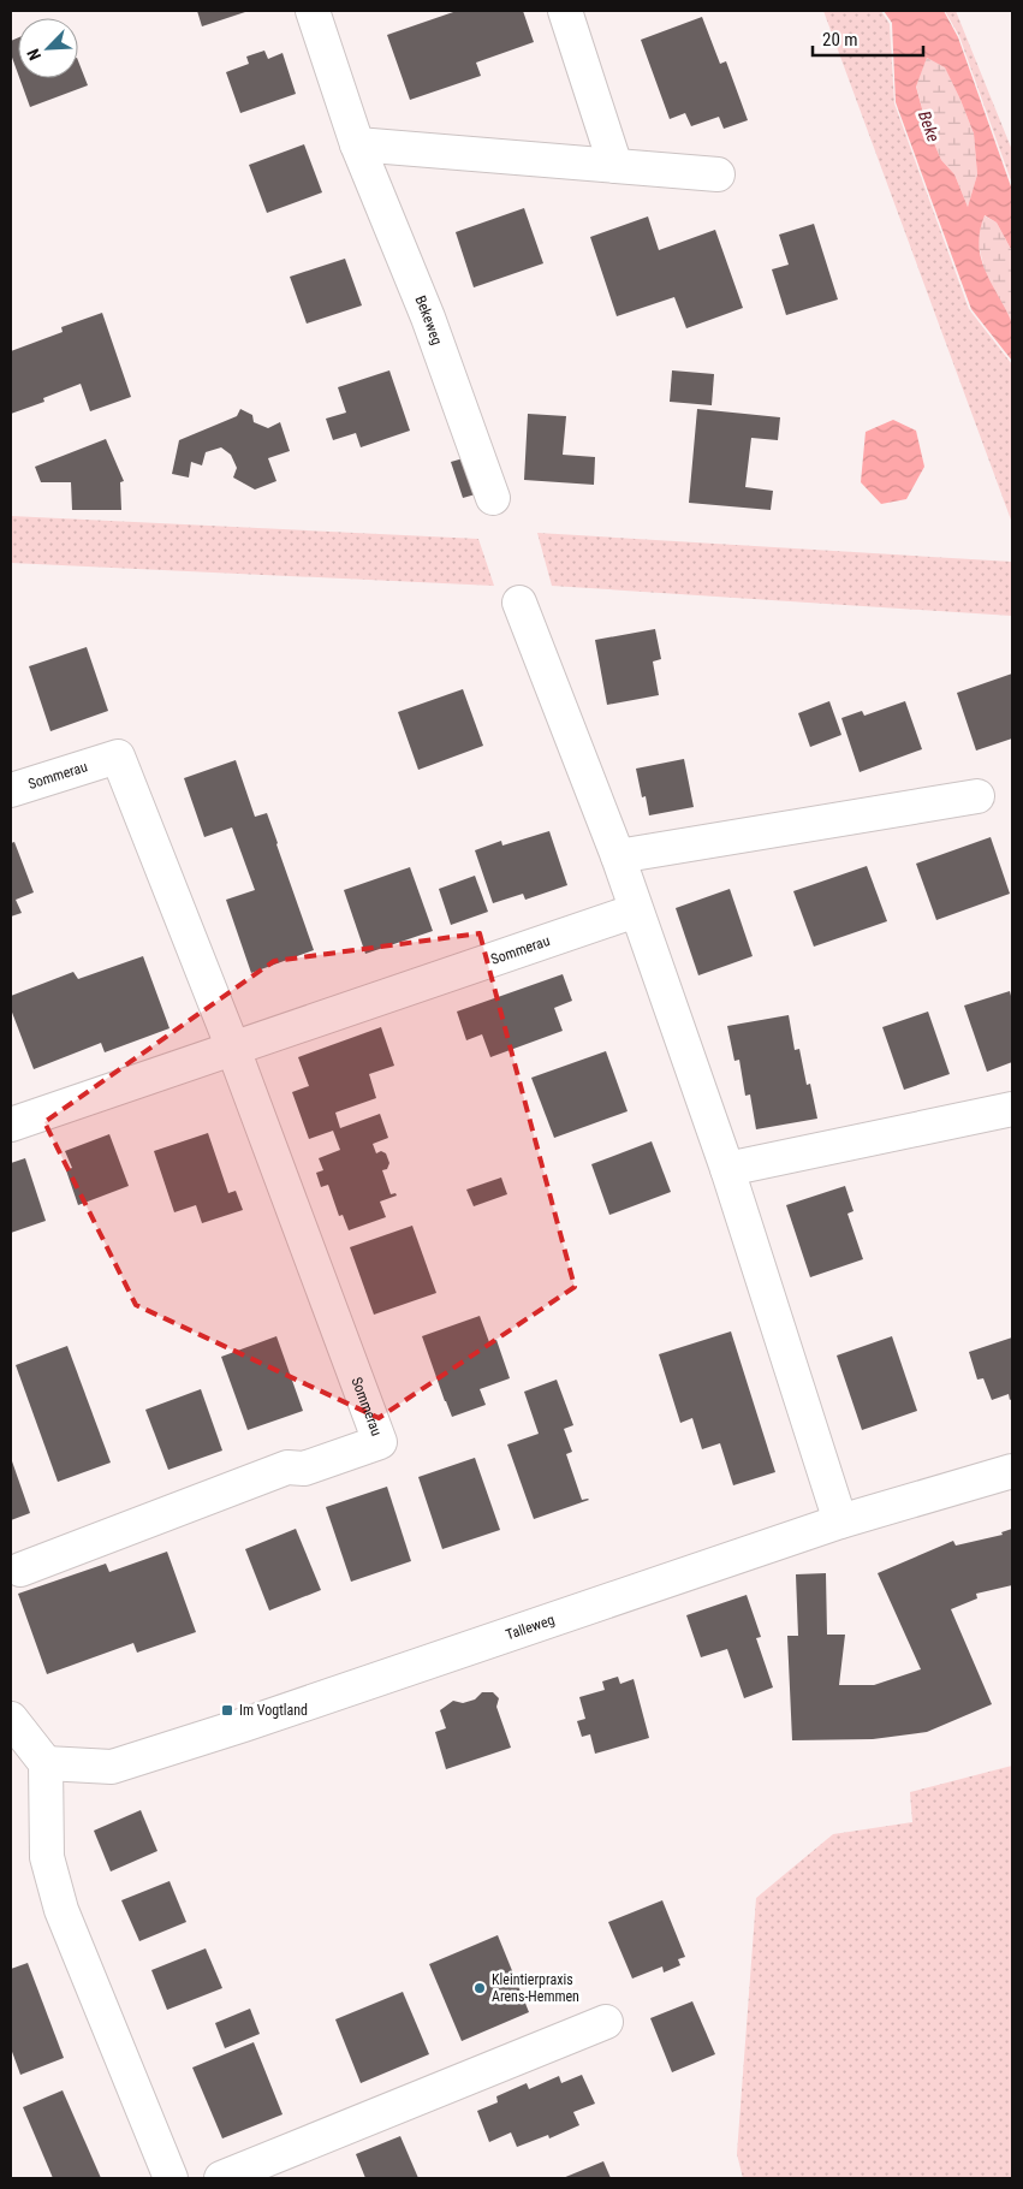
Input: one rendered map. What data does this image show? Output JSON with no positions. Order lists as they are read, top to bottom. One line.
{"streets":{"street":["Bekeweg","Sommerau","Talleweg"]},"water":["Beke"],"places":{"transit":["Im Vogtland"],"other":["Kleintierpraxis Arens-Hemmen"]},"scale_bar":"20 m","north":"bottom left"}
